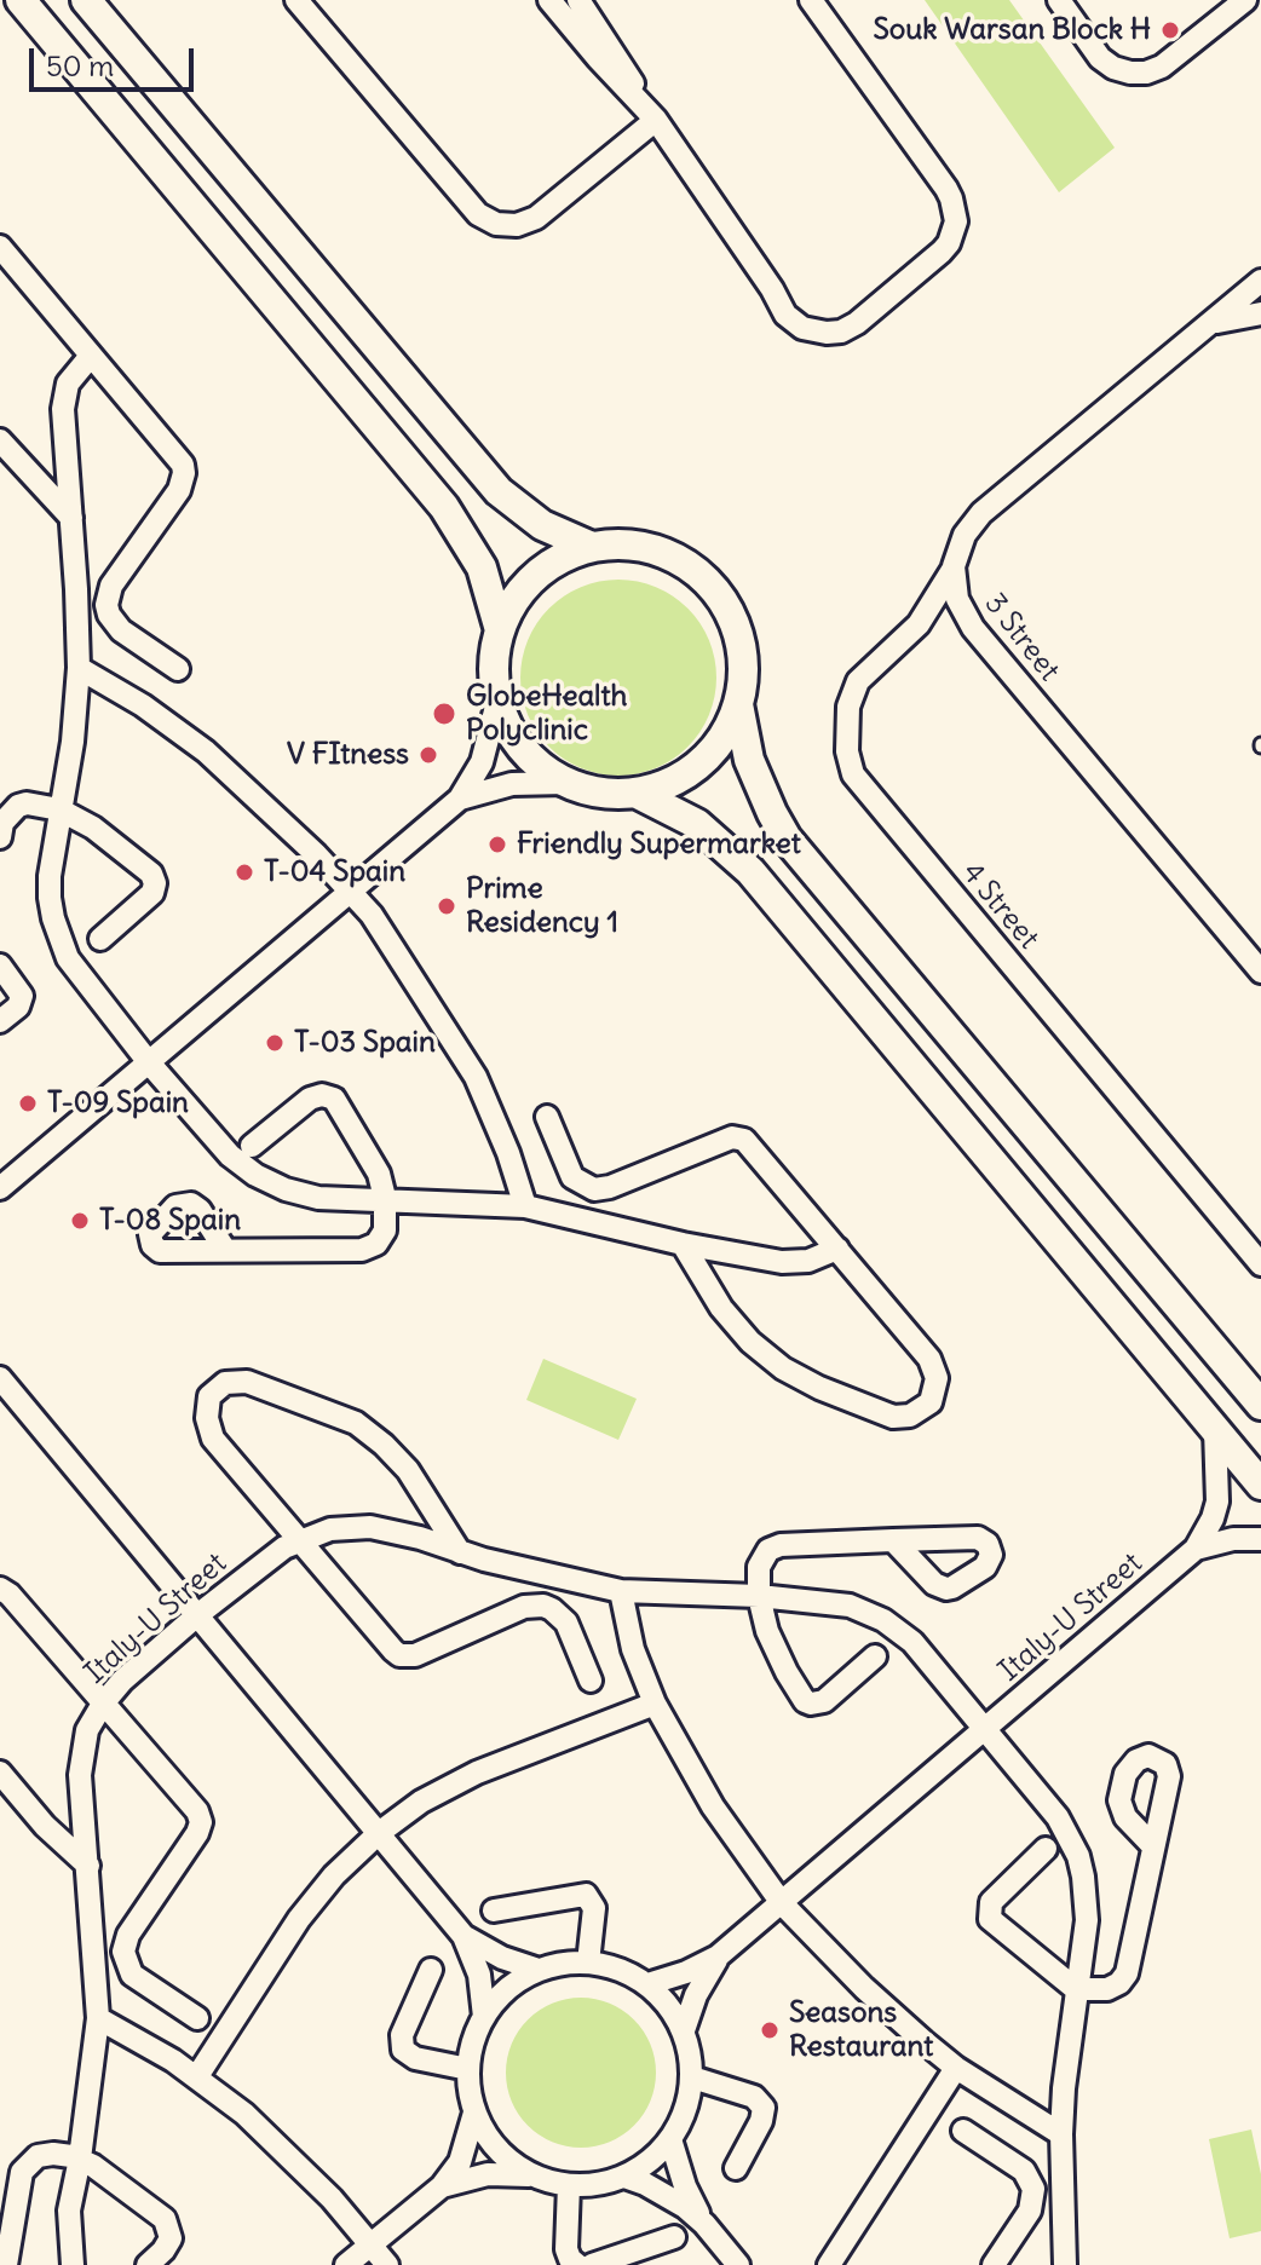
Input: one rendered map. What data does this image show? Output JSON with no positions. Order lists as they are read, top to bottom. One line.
{"streets":{"street":["3 Street","4 Street","Italy-U Street"]},"crossings":[["3 Street","4 Street"]],"places":["Souk Warsan Block H","GlobeHealth Polyclinic","V FItness","Friendly Supermarket","T-04 Spain","Prime Residency 1","T-03 Spain","T-09 Spain","T-08 Spain","Seasons Restaurant"],"scale_bar":"50 m"}
